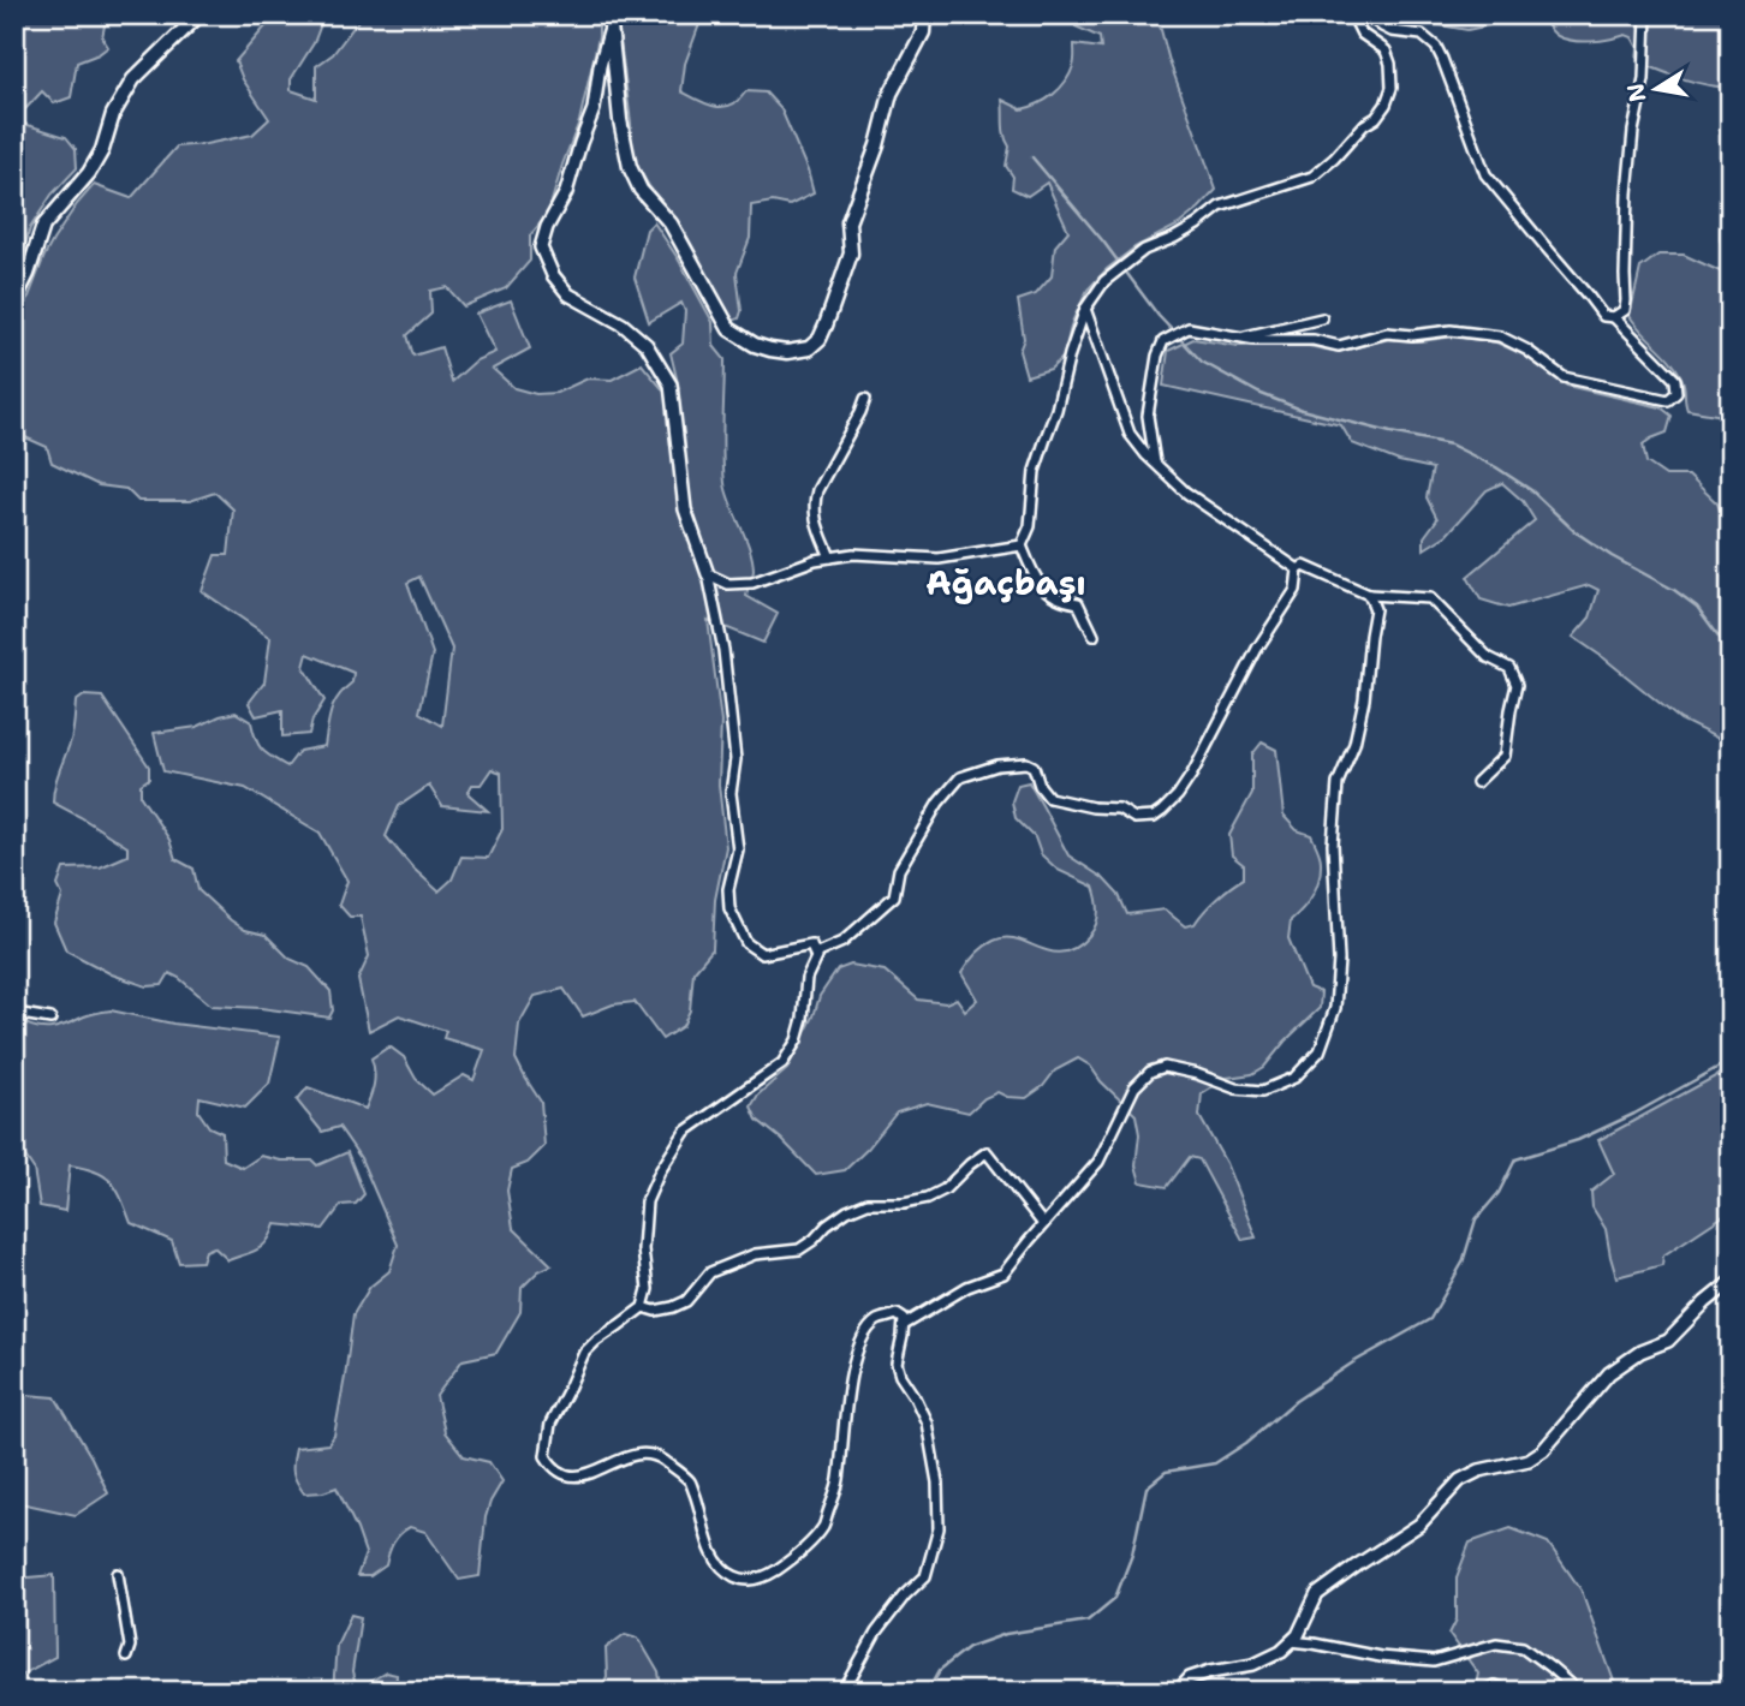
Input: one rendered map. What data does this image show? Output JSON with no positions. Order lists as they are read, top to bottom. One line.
{"districts":["Ağaçbaşı"],"north":"left"}
